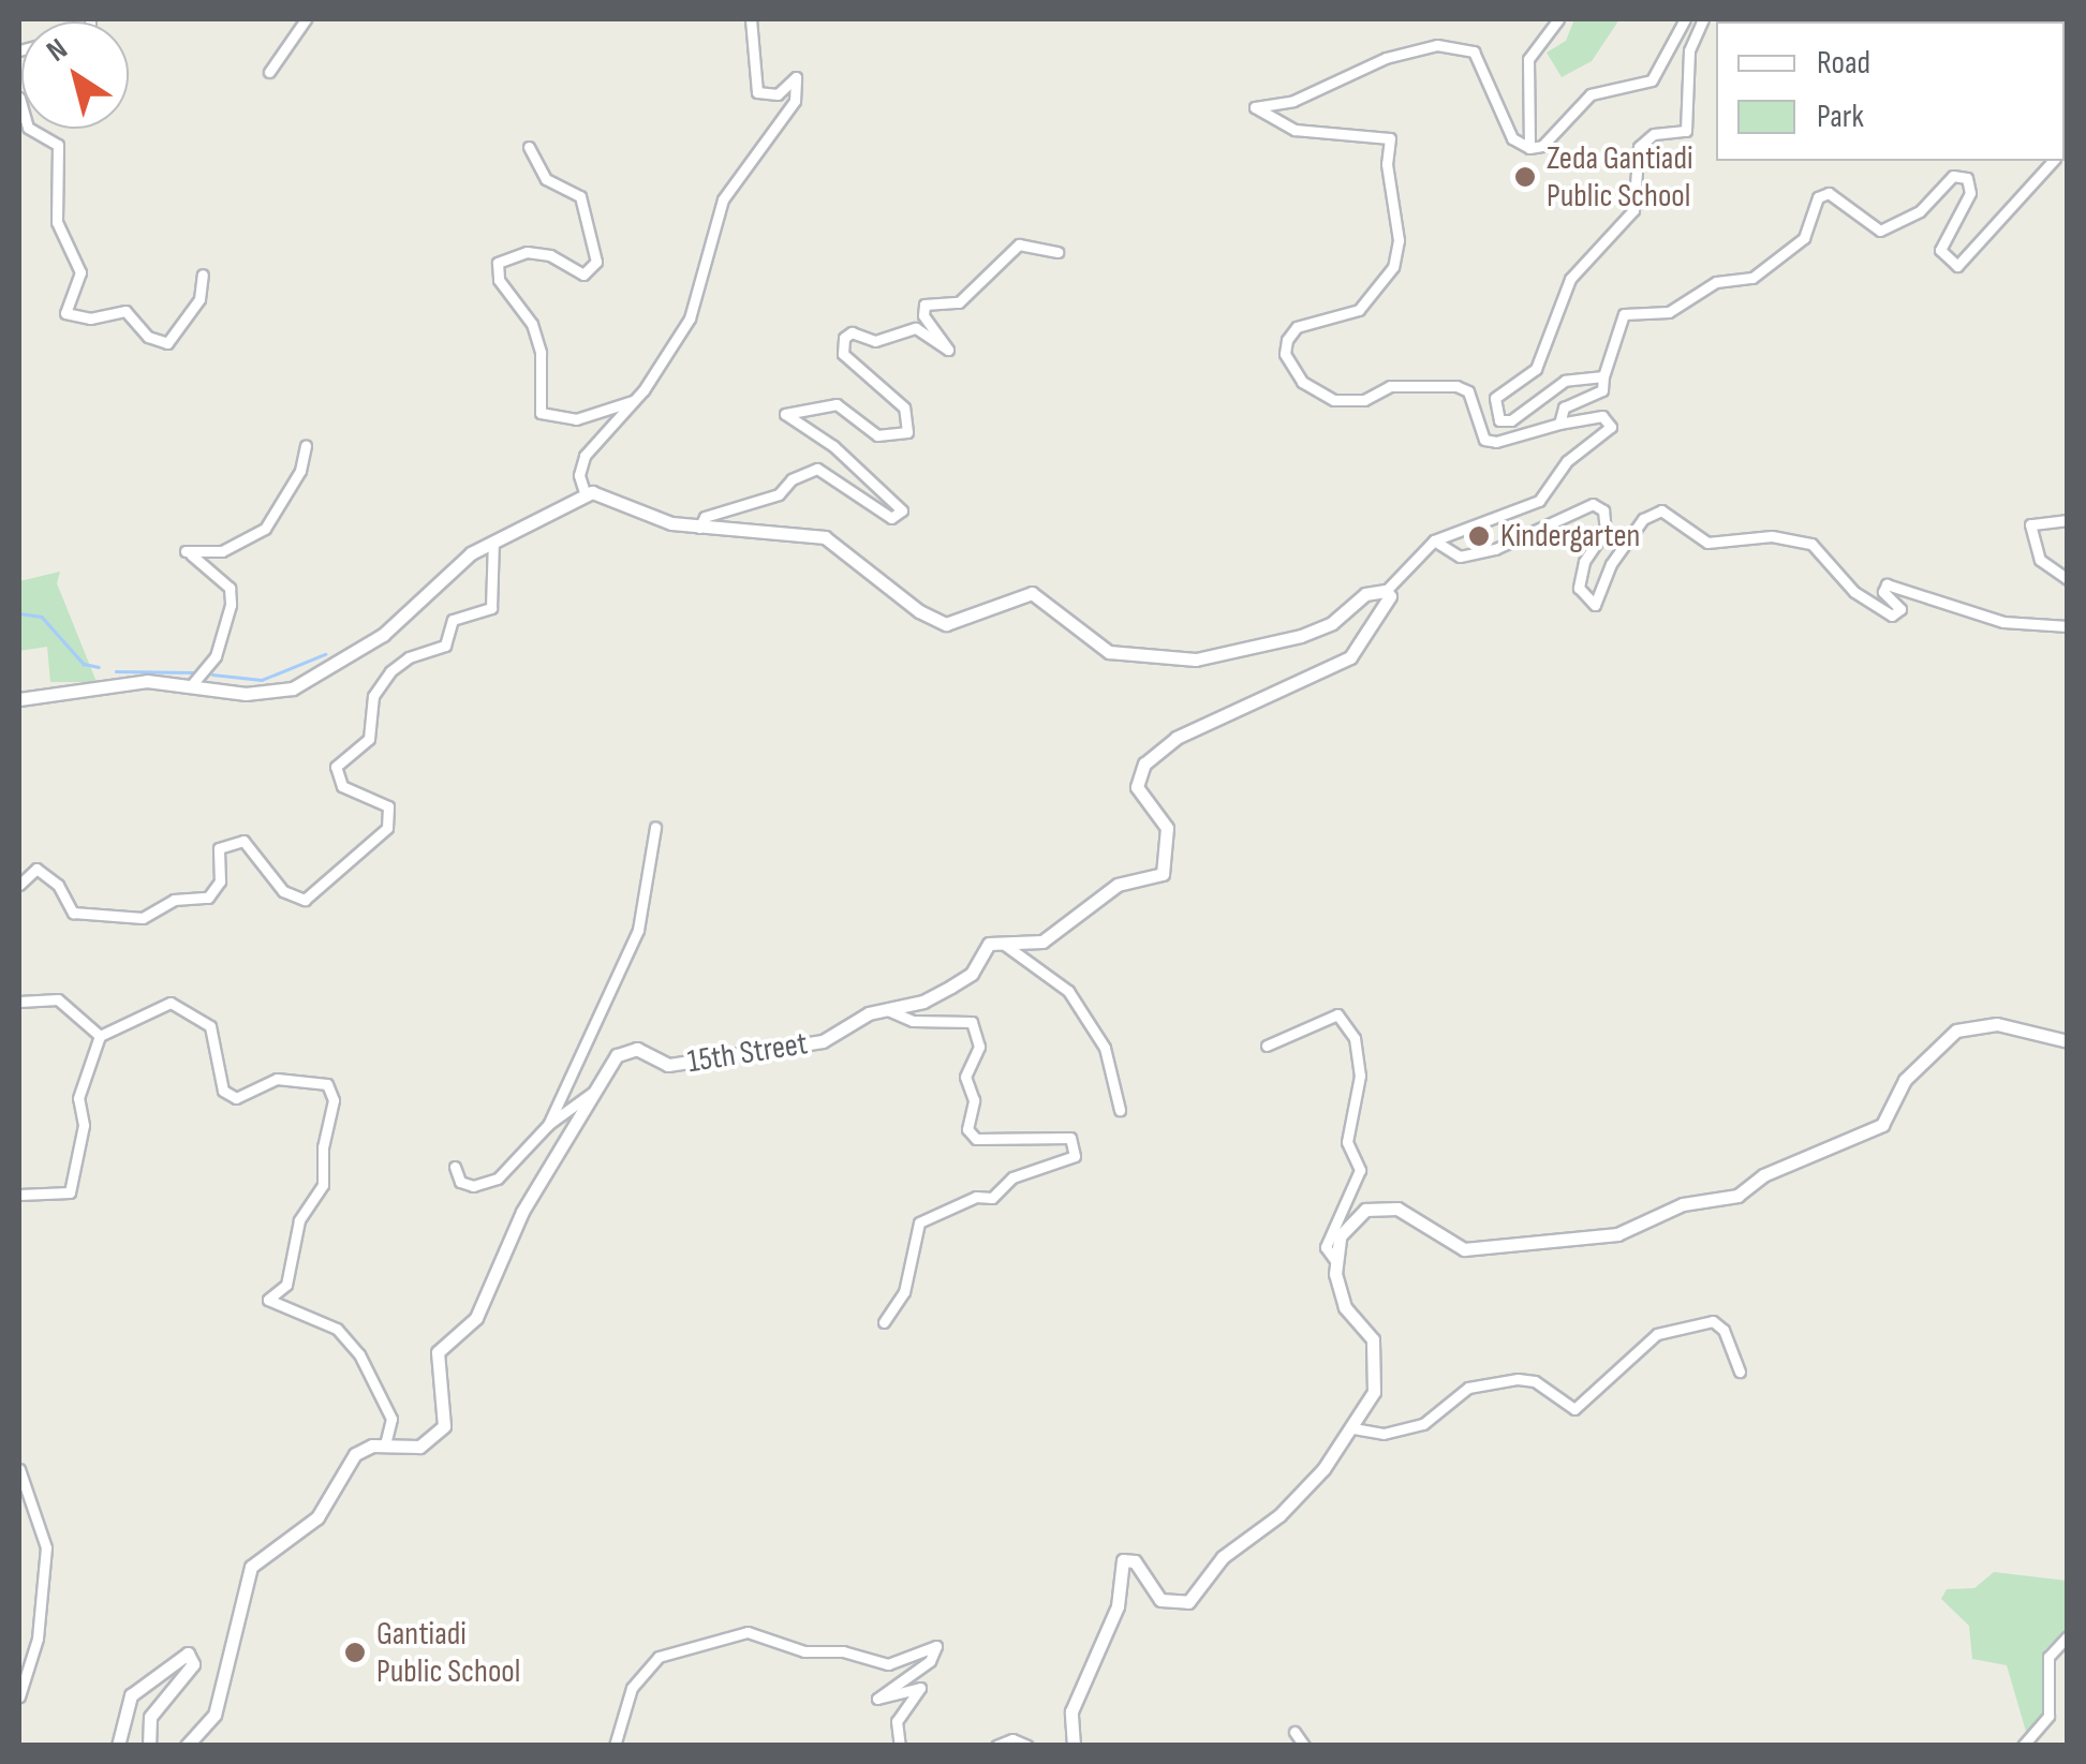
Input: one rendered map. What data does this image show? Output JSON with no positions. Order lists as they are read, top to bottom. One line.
{"streets":{"street":["15th Street"]},"places":["Zeda Gantiadi Public School","Kindergarten","Gantiadi Public School"],"legend":["Road","Park"],"north":"top left"}
